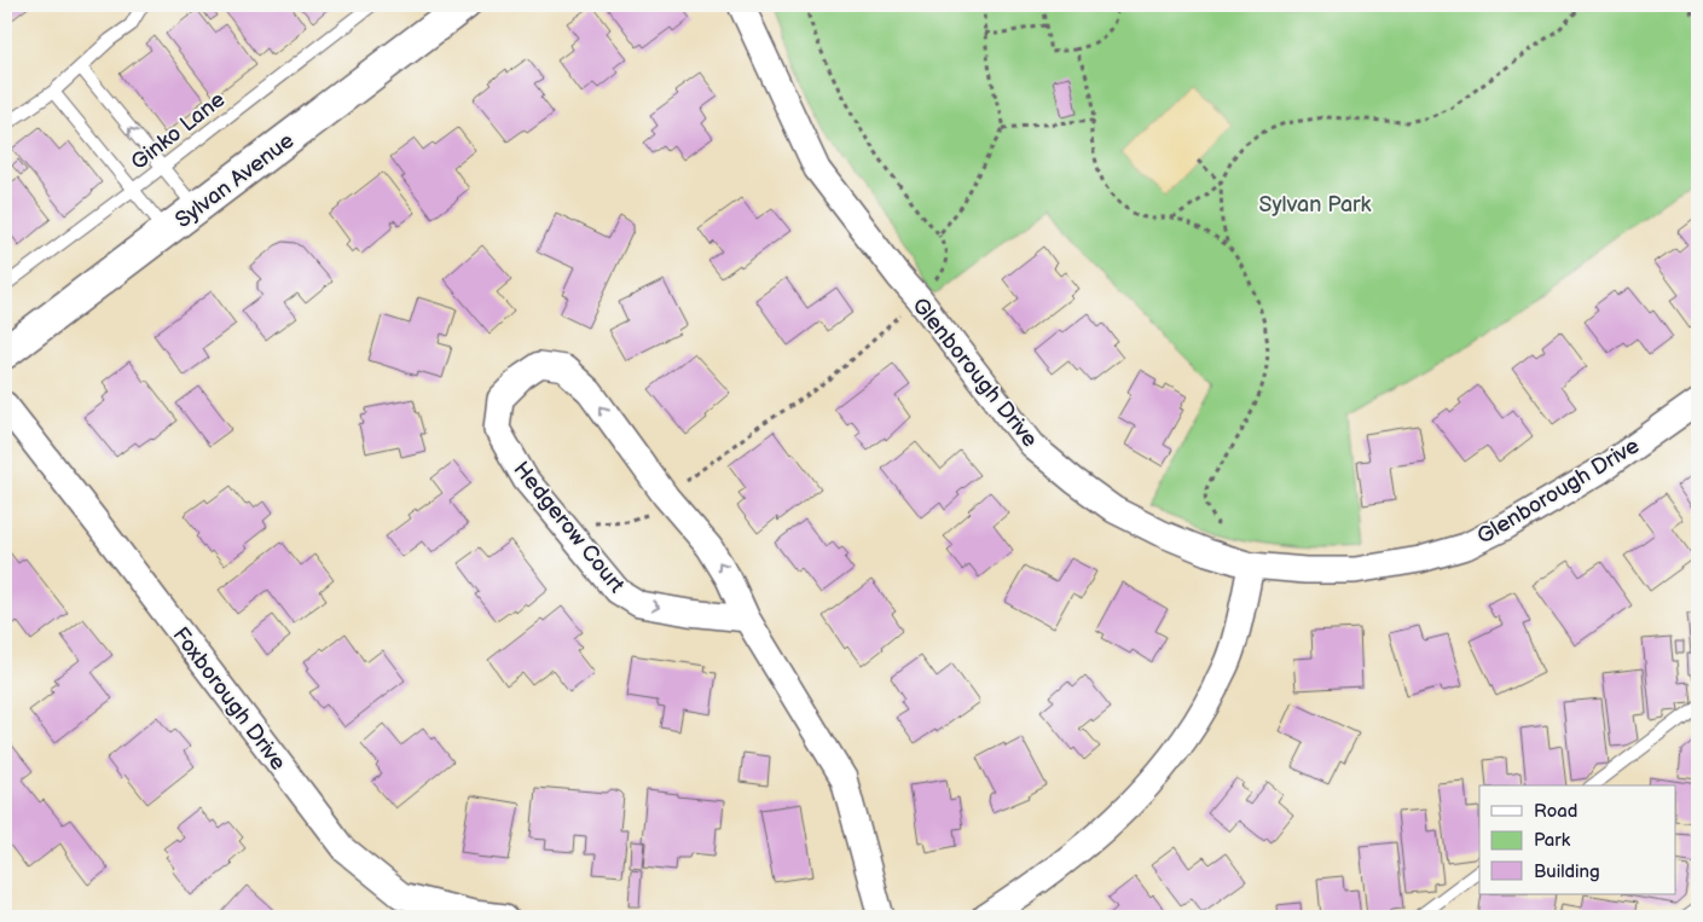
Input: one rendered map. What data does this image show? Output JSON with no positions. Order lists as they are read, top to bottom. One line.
{"streets":{"street":["Sylvan Avenue","Glenborough Drive","Hedgerow Court","Foxborough Drive"],"lane":["Ginko Lane"]},"parks":["Sylvan Park"],"legend":["Road","Park","Building"]}
